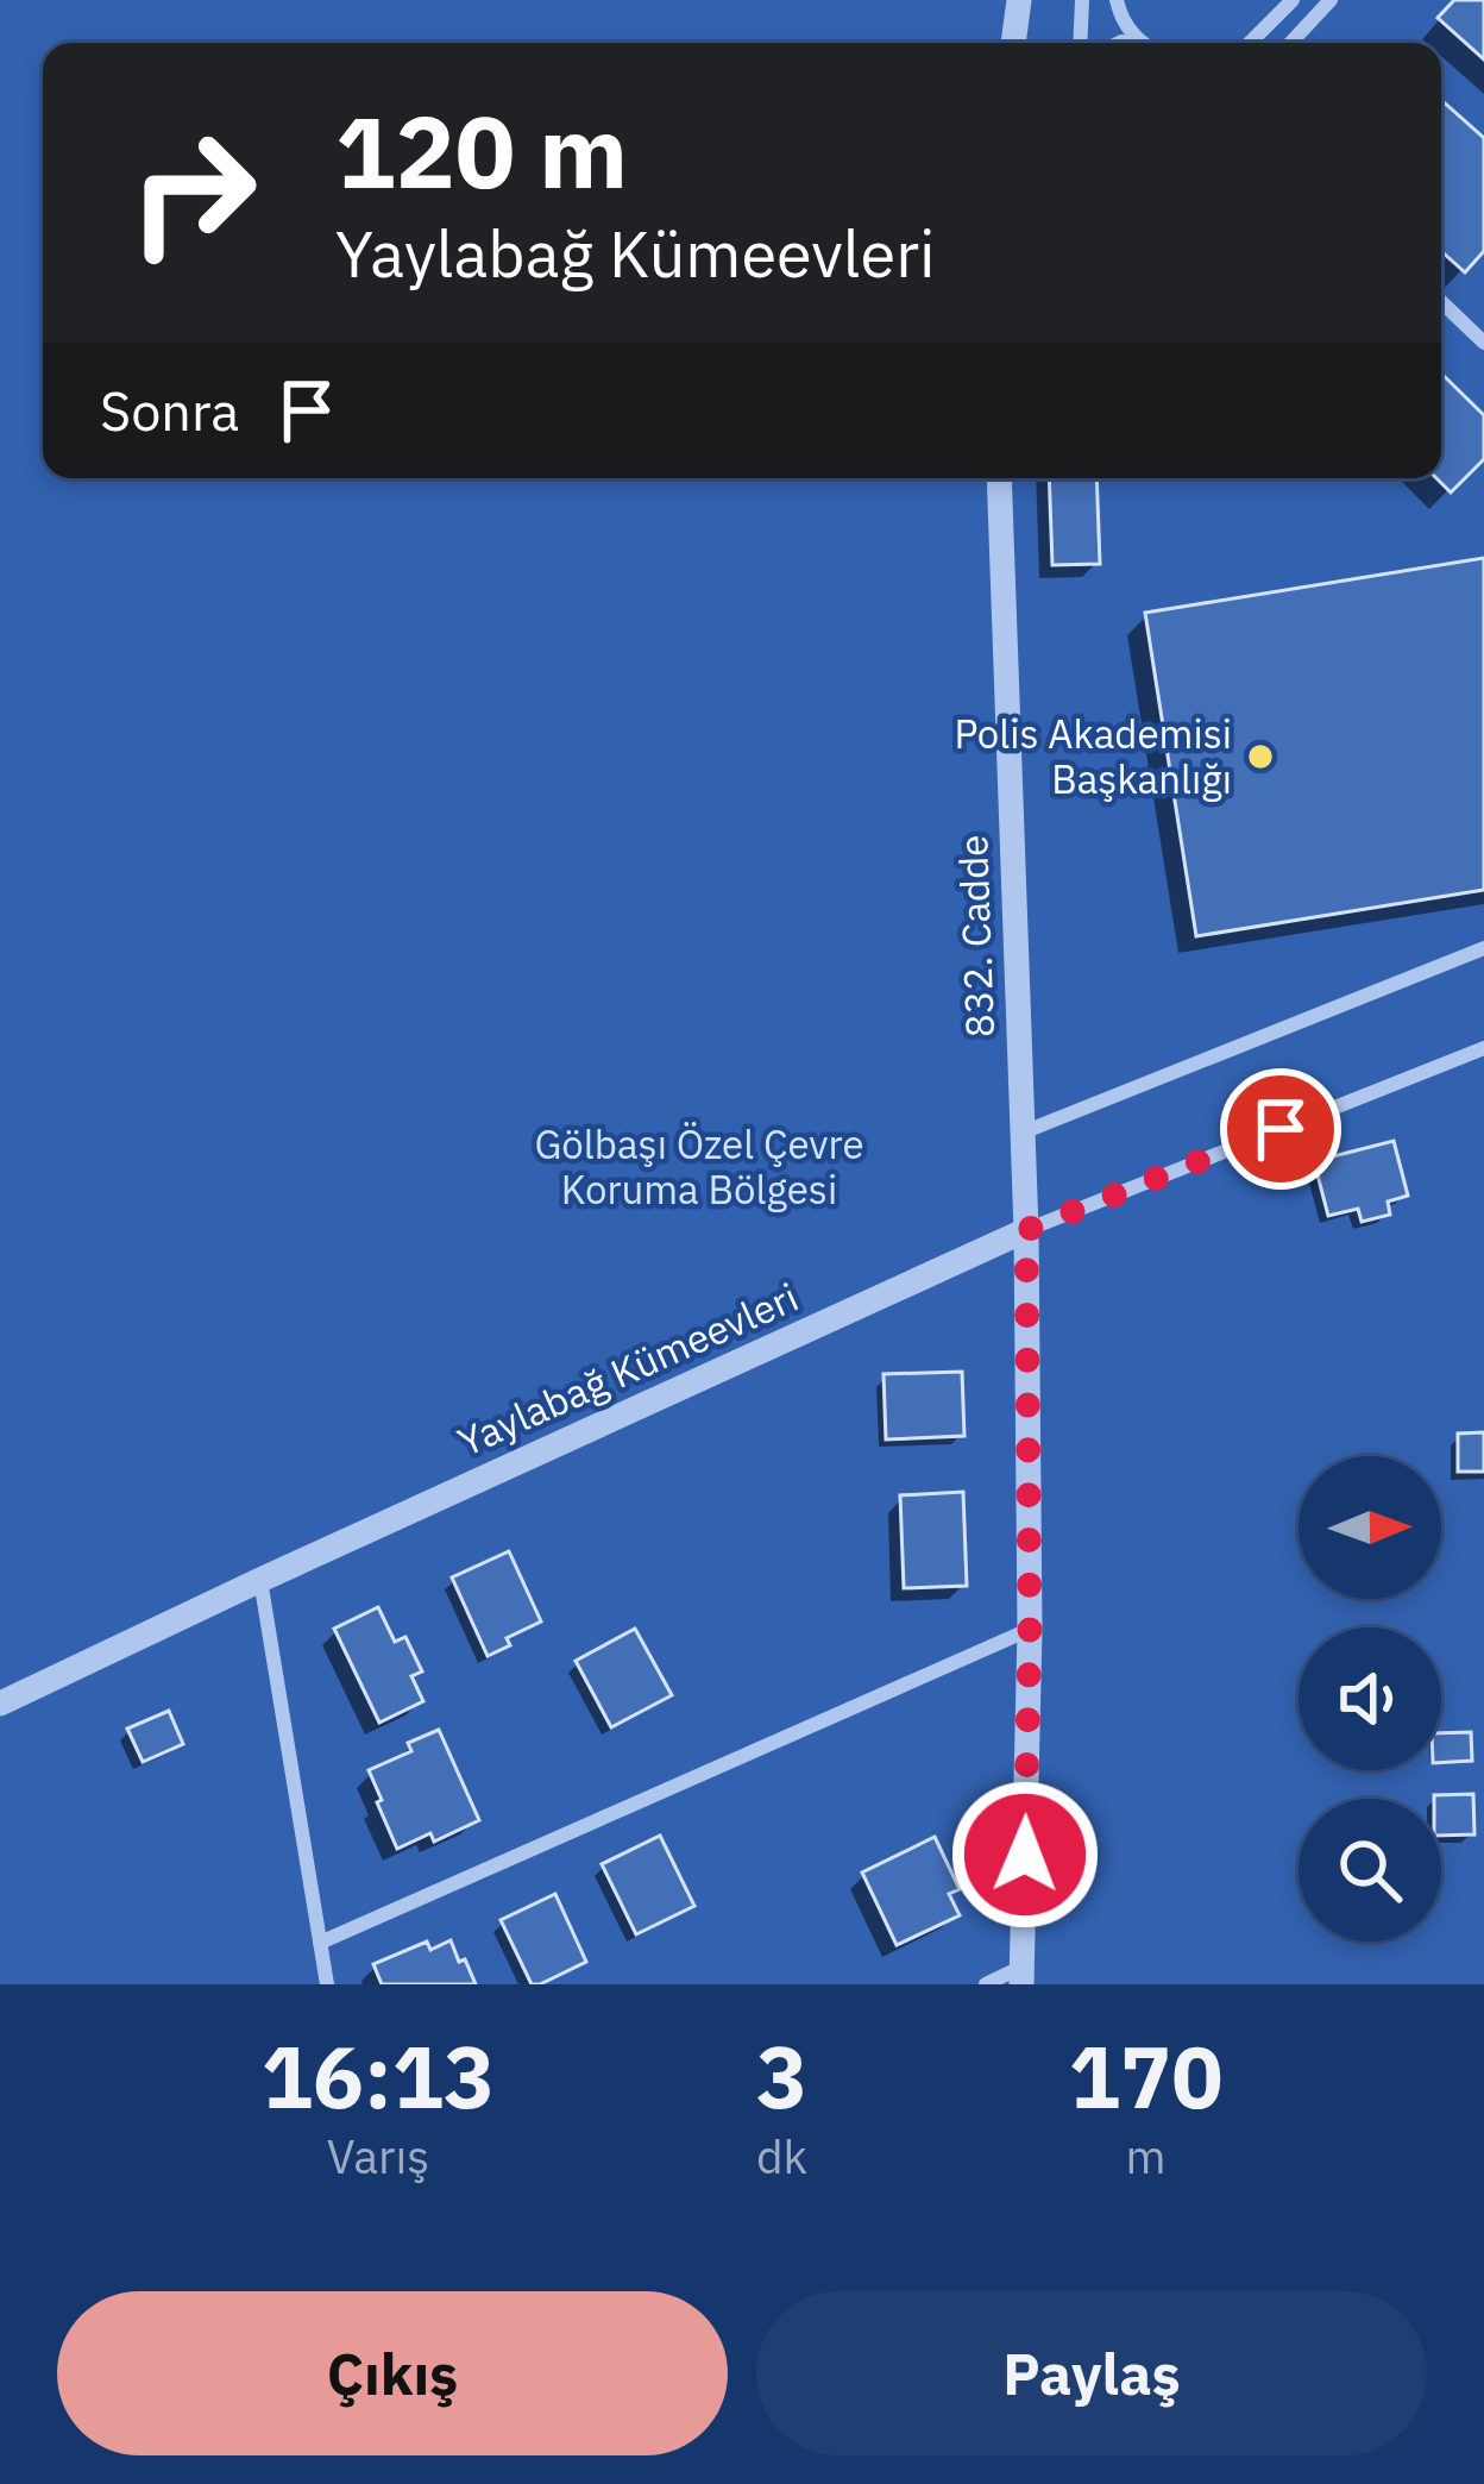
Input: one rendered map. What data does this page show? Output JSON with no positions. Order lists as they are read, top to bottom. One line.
{"streets":{"street":["832. Cadde","Yaylabağ Kümeevleri"]},"crossings":[["832. Cadde","Yaylabağ Kümeevleri"]],"parks":["Gölbaşı Özel Çevre Koruma Bölgesi"],"places":["Polis Akademisi Başkanlığı"],"north":"right","page":{"turn":["120 m","Yaylabağ Kümeevleri"],"then":"Sonra","eta":["16:13","Varış","3","dk","170","m"],"buttons":["Çıkış","Paylaş"]}}
